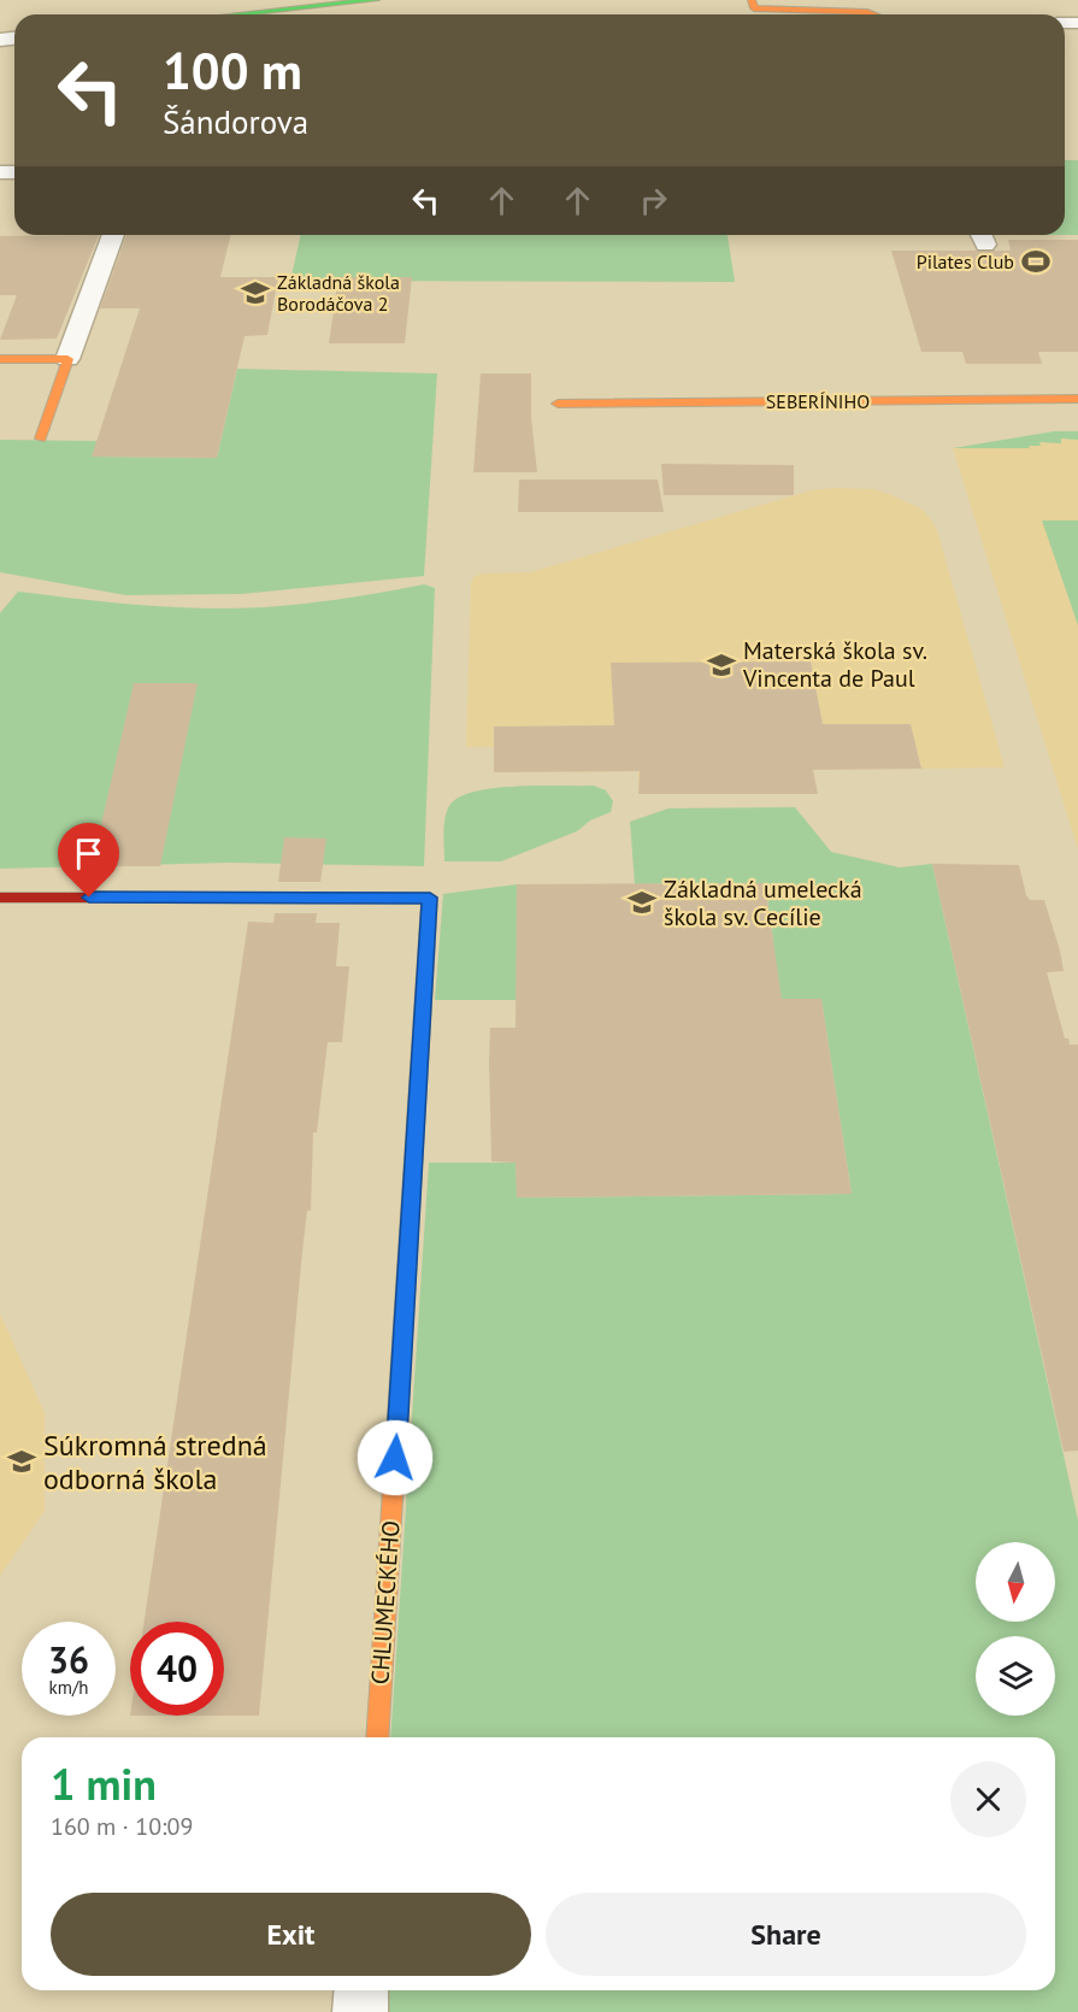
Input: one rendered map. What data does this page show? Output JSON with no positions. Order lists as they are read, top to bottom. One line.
{"streets":{"street":["SEBERÍNIHO","CHLUMECKÉHO"]},"places":{"sports":["Pilates Club"],"school or university":["Základná škola Borodáčova 2","Materská škola sv. Vincenta de Paul","Základná umelecká škola sv. Cecílie","Súkromná stredná odborná škola"]},"north":"bottom","page":{"turn":["100 m","Šándorova"],"speed":"36 km/h","limit":"40","heading":["1 min","160 m · 10:09"],"buttons":["Exit","Share"]}}
